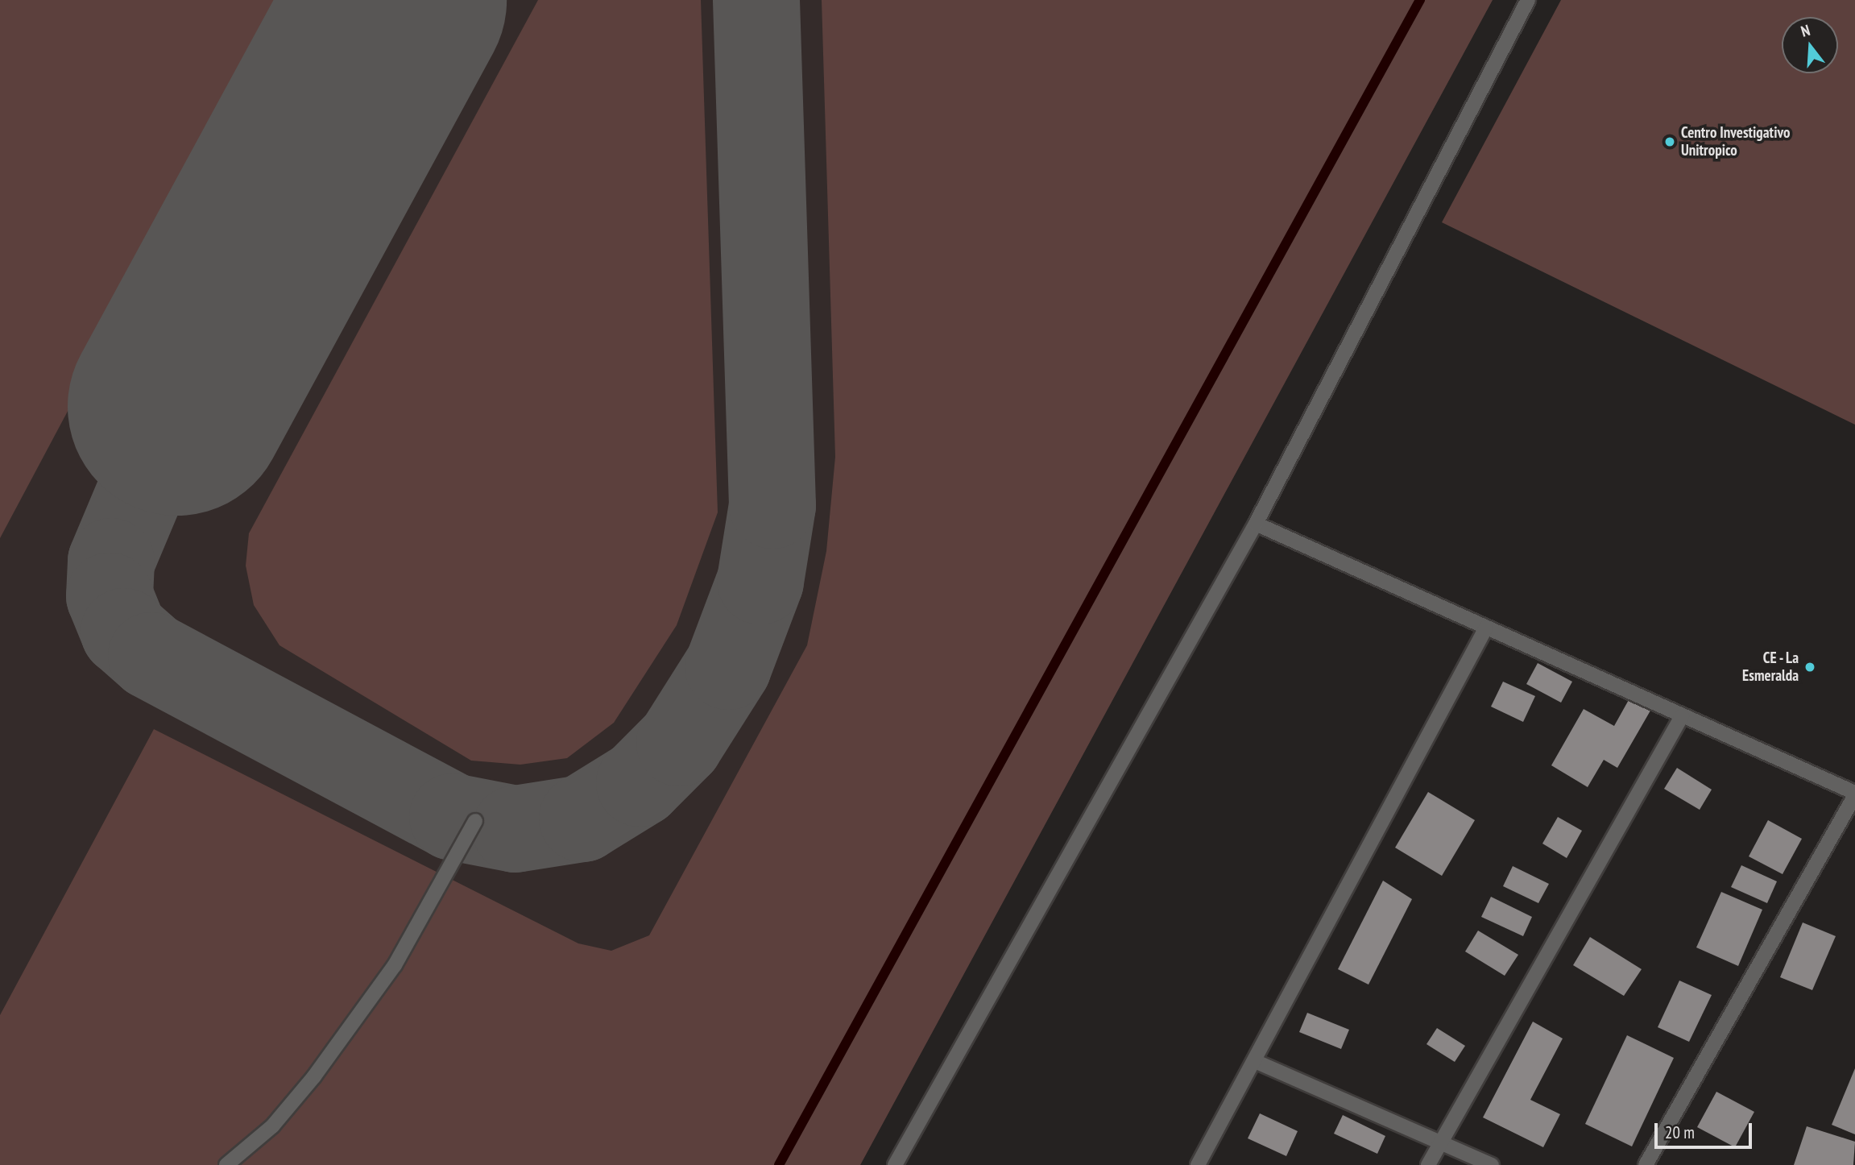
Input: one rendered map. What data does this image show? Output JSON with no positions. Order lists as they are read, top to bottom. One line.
{"places":["Centro Investigativo Unitropico","CE - La Esmeralda"],"scale_bar":"20 m","north":"top"}
